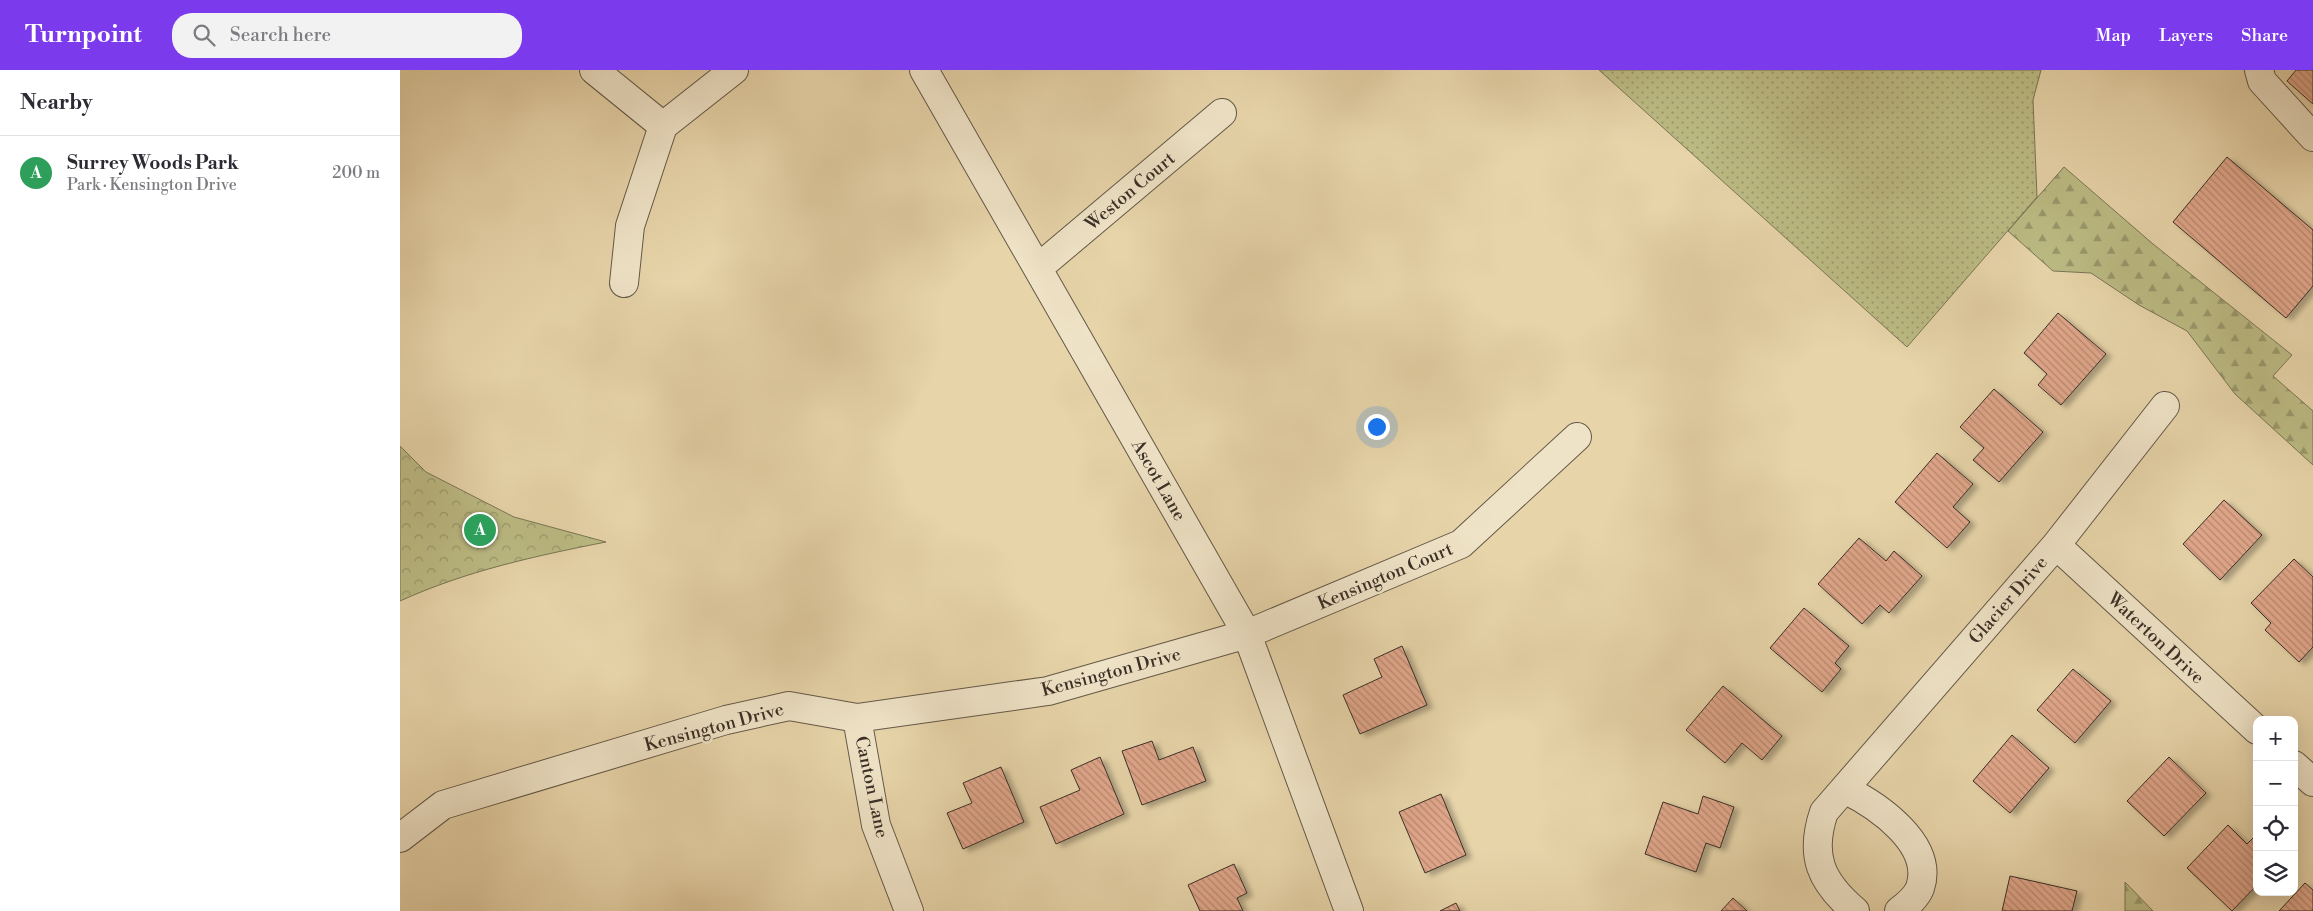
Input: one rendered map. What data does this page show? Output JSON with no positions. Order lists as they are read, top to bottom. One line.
{"streets":{"street":["Weston Court","Ascot Lane","Kensington Court","Glacier Drive","Waterton Drive","Kensington Drive","Canton Lane"]},"crossings":[["Weston Court","Ascot Lane"],["Ascot Lane","Kensington Court"],["Ascot Lane","Kensington Drive"],["Kensington Court","Kensington Drive"],["Glacier Drive","Waterton Drive"],["Kensington Drive","Canton Lane"]],"page":{"header":"Turnpoint","search":"Search here","nav":["Map","Layers","Share"],"heading":"Nearby","list":[{"mark":"A","name":"Surrey Woods Park","note":"Park · Kensington Drive","value":"200 m"}],"pins":"A","map_buttons":["+","−"]}}
